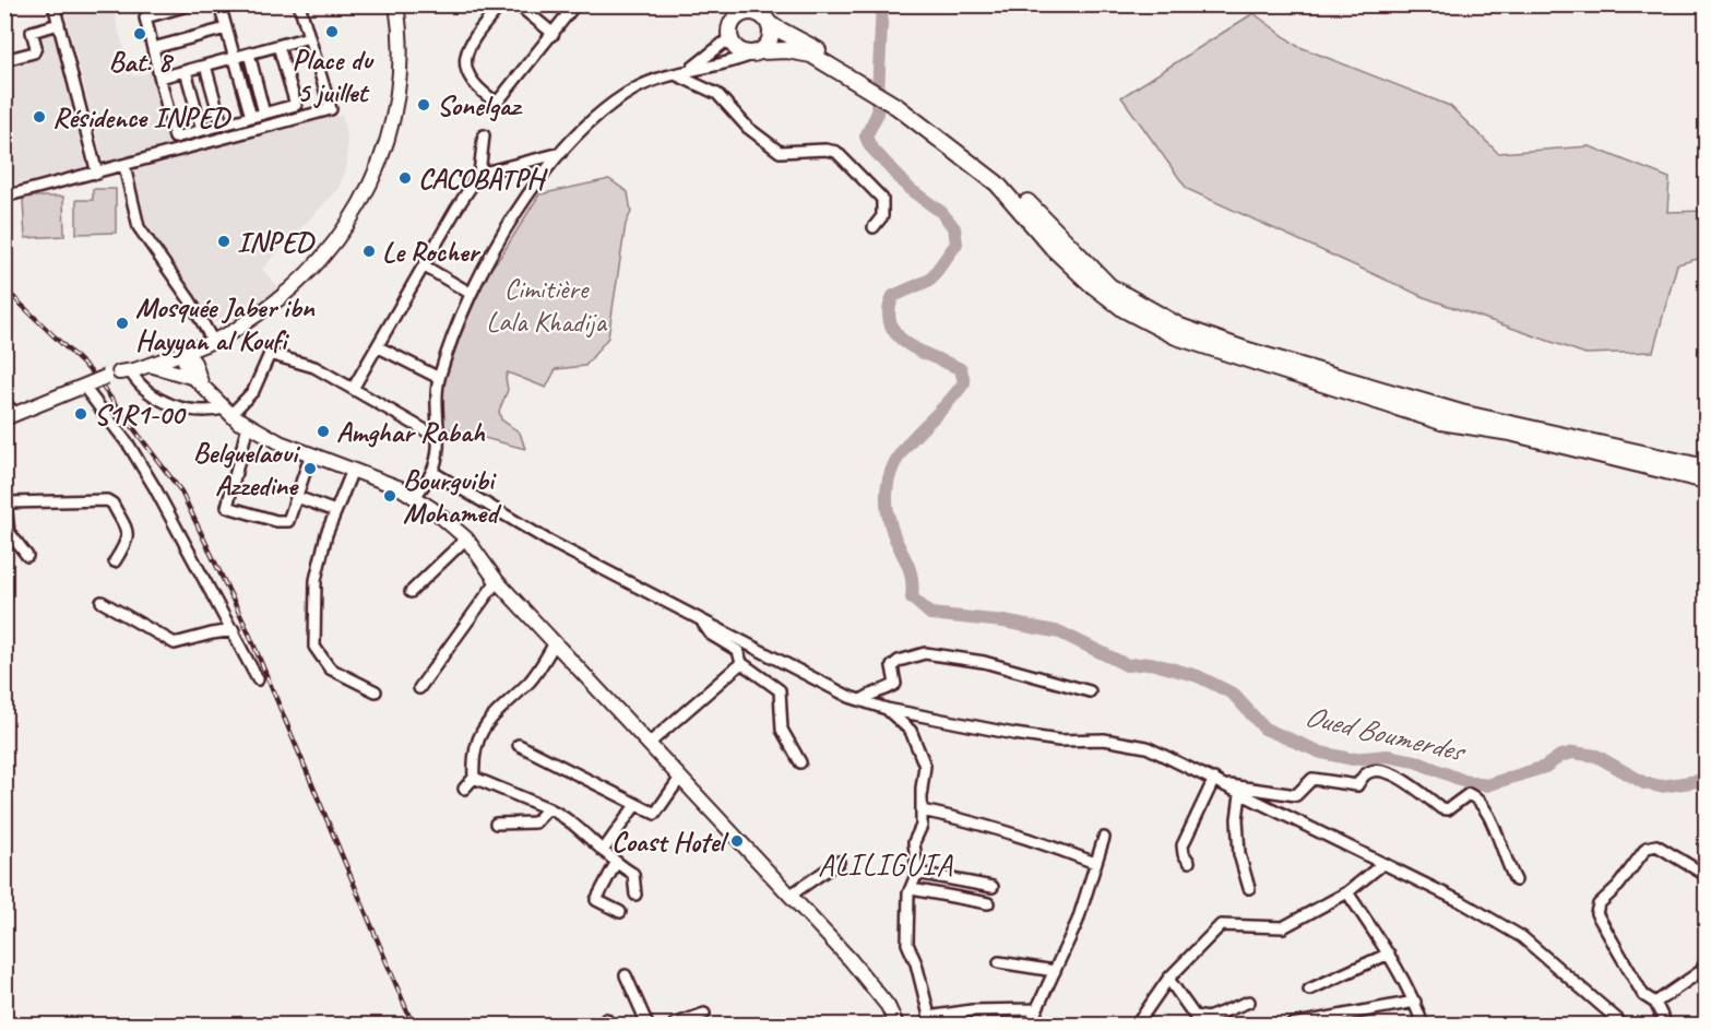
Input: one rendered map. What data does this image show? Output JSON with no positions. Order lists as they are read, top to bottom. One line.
{"districts":["ALILIGUIA"],"water":["Oued Boumerdes"],"parks":["Cimitière Lala Khadija"],"places":["Place du 5 juillet","Bat. 8","Sonelgaz","Résidence INPED","CACOBATPH","INPED","Le Rocher","Mosquée Jaber ibn Hayyan al Koufi","S1R1-00","Amghar Rabah","Belguelaoui Azzedine","Bourguibi Mohamed","Coast Hotel"]}
